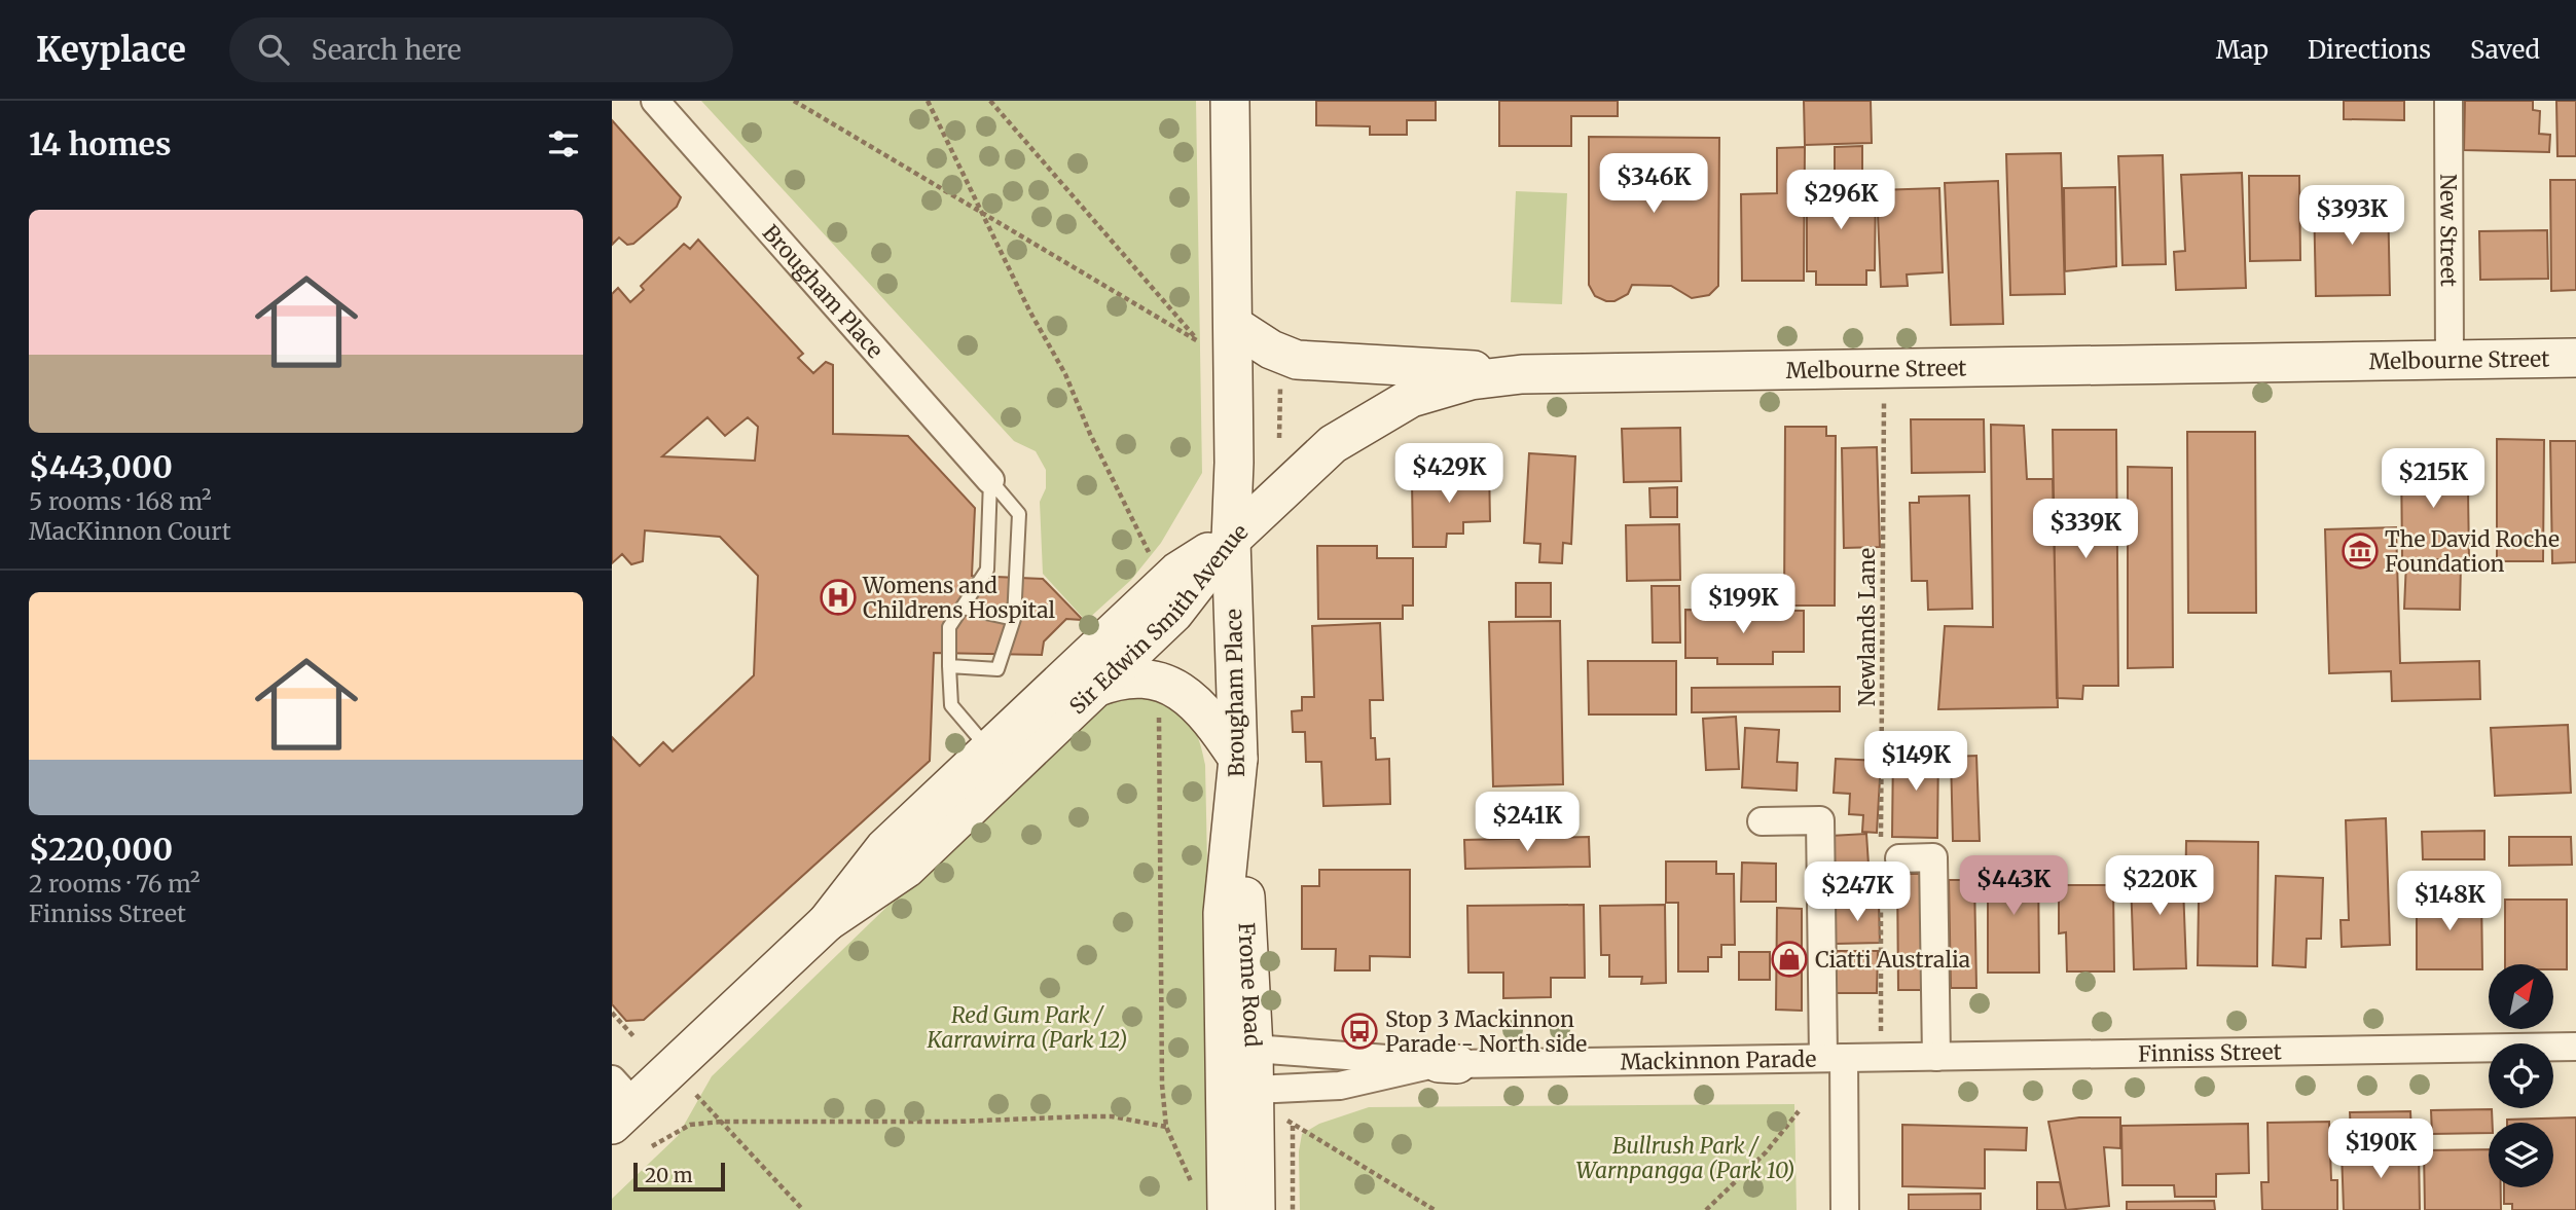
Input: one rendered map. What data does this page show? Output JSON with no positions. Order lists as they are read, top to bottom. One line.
{"streets":{"main road":["Brougham Place","Melbourne Street","Sir Edwin Smith Avenue","Frome Road"],"street":["New Street","Finniss Street","Mackinnon Parade"],"path":["Newlands Lane"]},"crossings":[["New Street","Melbourne Street"],["Brougham Place","Melbourne Street"],["Brougham Place","Sir Edwin Smith Avenue"],["Brougham Place","Frome Road"],["Brougham Place","Mackinnon Parade"],["Melbourne Street","Newlands Lane"],["Melbourne Street","Sir Edwin Smith Avenue"],["Newlands Lane","Finniss Street"],["Frome Road","Mackinnon Parade"],["Finniss Street","Mackinnon Parade"]],"parks":["Red Gum Park / Karrawirra (Park 12)","Bullrush Park / Warnpangga (Park 10)"],"places":{"museum":["The David Roche Foundation"],"hospital":["Womens and Childrens Hospital"],"shop":["Ciatti Australia"],"bus stop":["Stop 3 Mackinnon Parade - North side"]},"scale_bar":"20 m","north":"top right","page":{"header":"Keyplace","search":"Search here","nav":["Map","Directions","Saved"],"heading":"14 homes","price":["$346K","$296K","$393K","$429K","$215K","$339K","$199K","$149K","$241K","$443K","$220K","$247K","$148K","$190K"],"list":[{"name":"$443,000","note":"5 rooms · 168 m² · MacKinnon Court"},{"name":"$220,000","note":"2 rooms · 76 m² · Finniss Street"}],"scale":"20 m"}}
